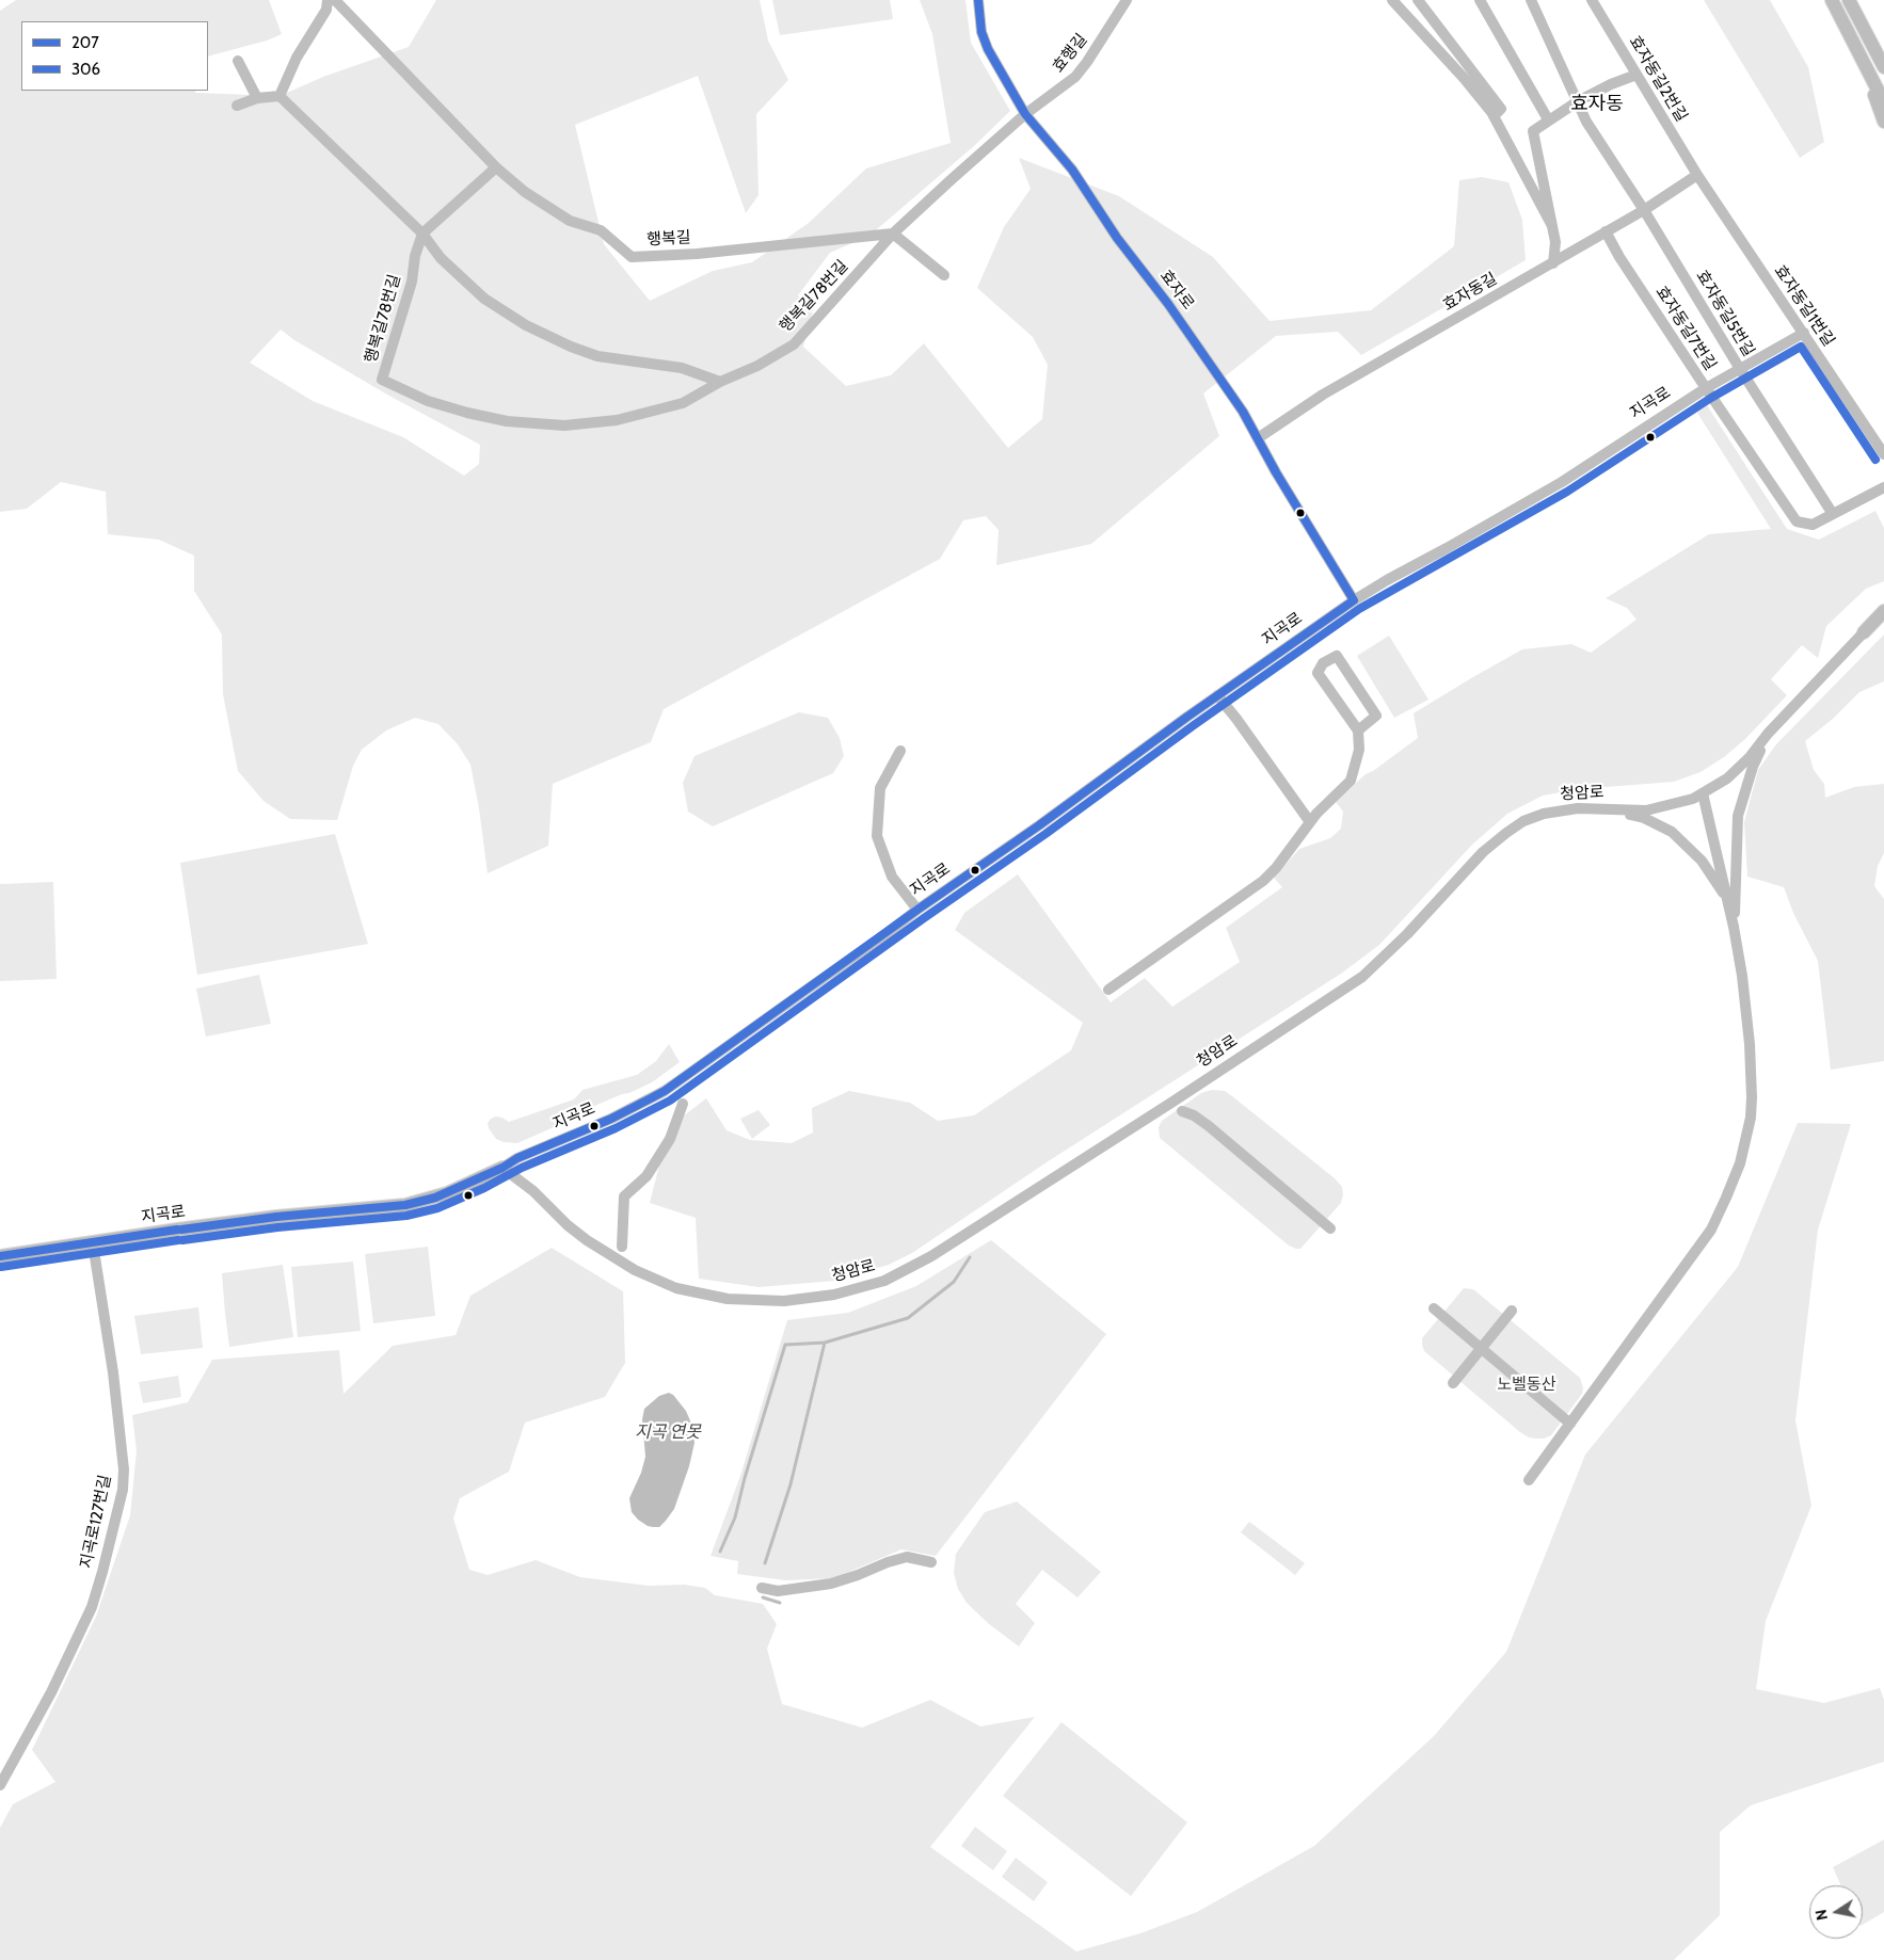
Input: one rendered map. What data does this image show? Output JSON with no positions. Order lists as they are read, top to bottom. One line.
{"streets":{"main road":["지곡로","청암로"],"street":["효행길","효자동길2번길","행복길","효자로","효자동길","행복길78번길","효자동길1번길","효자동길5번길","효자동길7번길","지곡로127번길"]},"crossings":[["효행길","효자로"],["효자동길2번길","효자동길"],["효자동길2번길","효자동길1번길"],["행복길","행복길78번길"],["효자로","효자동길"],["효자로","지곡로"],["효자동길","효자동길1번길"],["효자동길","효자동길5번길"],["효자동길","효자동길7번길"],["효자동길1번길","지곡로"],["효자동길5번길","효자동길7번길"],["효자동길5번길","지곡로"],["효자동길7번길","지곡로"],["지곡로","청암로"],["지곡로","지곡로127번길"]],"districts":["효자동"],"water":["지곡 연못"],"parks":["노벨동산"],"lines":["transit line 207","transit line 306"],"legend":["207","306"],"north":"left"}
